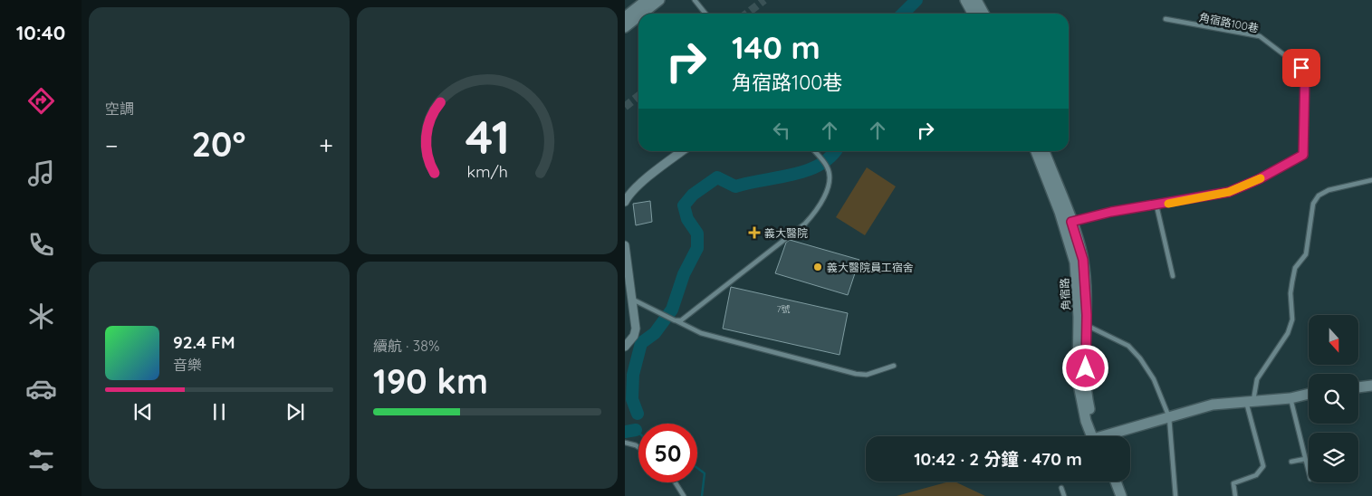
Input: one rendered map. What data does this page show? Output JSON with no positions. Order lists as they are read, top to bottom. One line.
{"streets":{"main road":["角宿路"],"lane":["角宿路100巷"]},"crossings":[["角宿路100巷","角宿路"]],"places":{"health":["義大醫院"],"other":["義大醫院員工宿舍"]},"house_numbers":["7號"],"north":"bottom","page":{"tabs":"10:40","tile":["空調",["續航 · 38%","190 km"]],"turn":["140 m","角宿路100巷"],"heat":["−","20°","+"],"song":["92.4 FM","音樂"],"limit":"50","trip":"10:42 · 2 分鐘 · 470 m","gauge":["41","km/h"]}}
